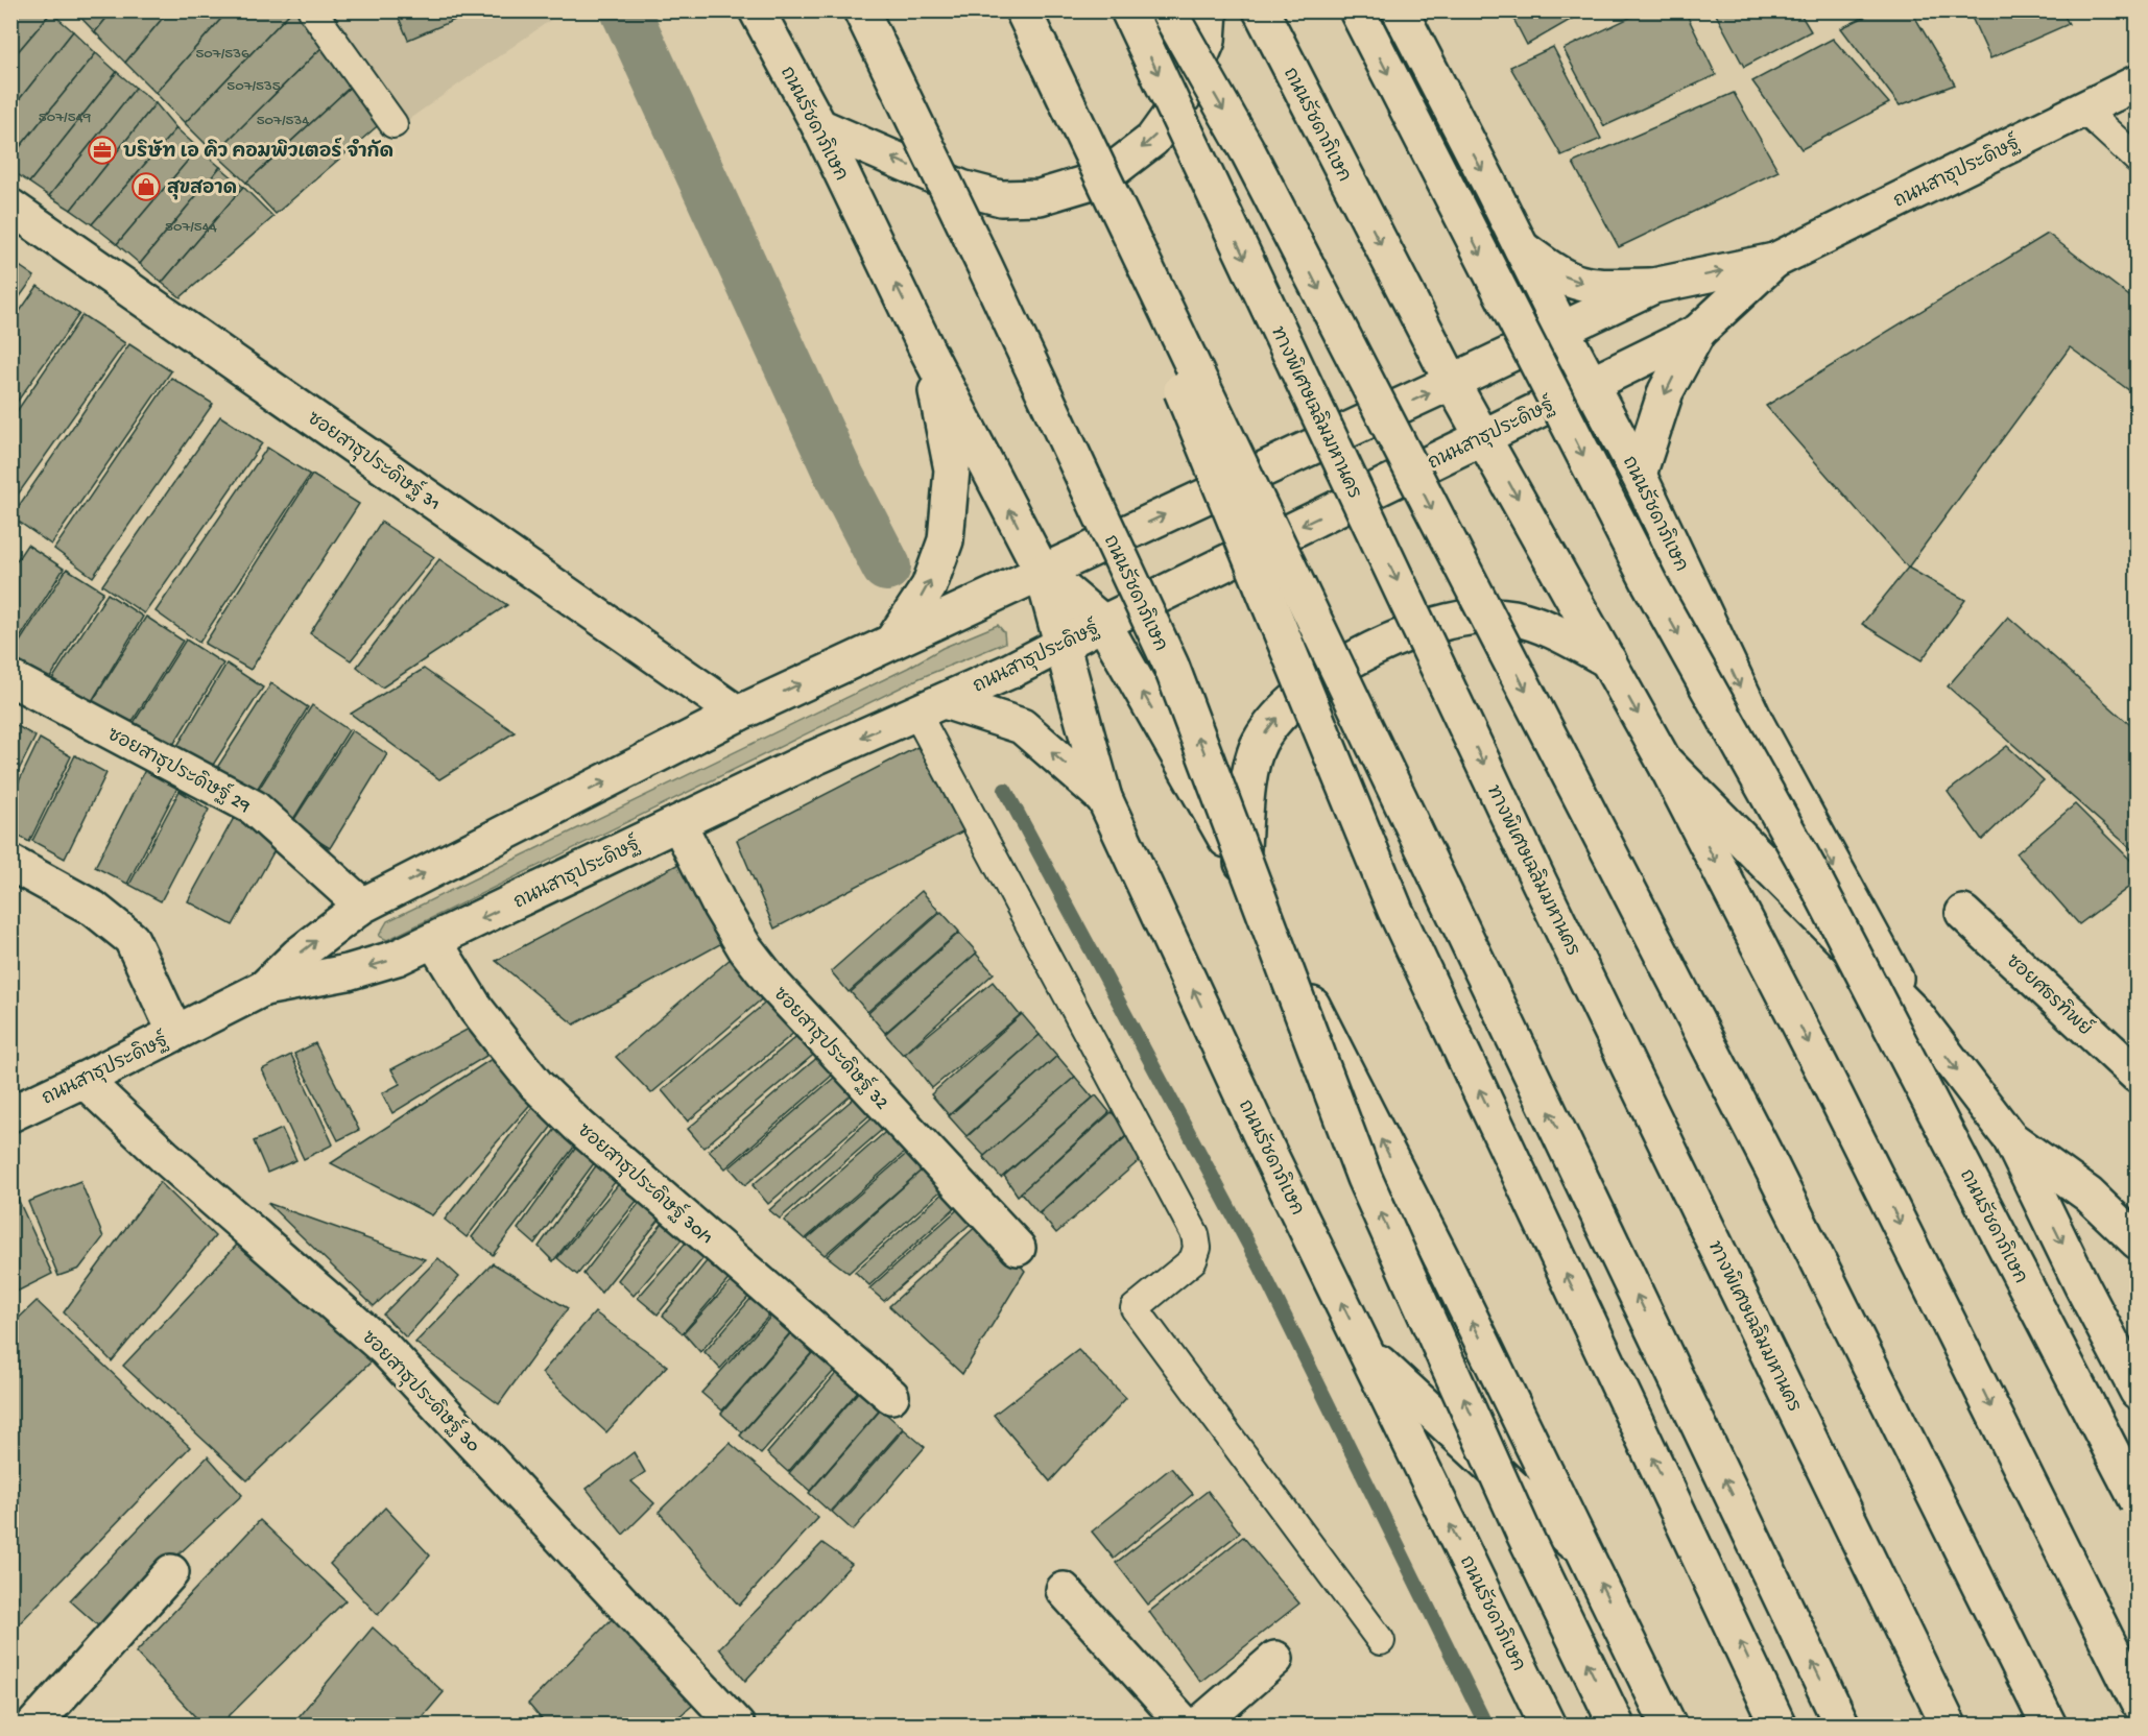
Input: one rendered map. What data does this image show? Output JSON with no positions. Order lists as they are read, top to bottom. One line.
{"streets":{"main road":["ถนนรัชดาภิเษก","ถนนสาธุประดิษฐ์","ทางพิเศษเฉลิมมหานคร","ซอยสาธุประดิษฐ์ 31","ซอยสาธุประดิษฐ์ 29","ซอยศธรทิพย์","ซอยสาธุประดิษฐ์ 32","ซอยสาธุประดิษฐ์ 30/1","ซอยสาธุประดิษฐ์ 30"]},"crossings":[["ถนนรัชดาภิเษก","ถนนสาธุประดิษฐ์"],["ถนนสาธุประดิษฐ์","ซอยสาธุประดิษฐ์ 31"],["ถนนสาธุประดิษฐ์","ซอยสาธุประดิษฐ์ 29"],["ถนนสาธุประดิษฐ์","ซอยสาธุประดิษฐ์ 32"],["ถนนสาธุประดิษฐ์","ซอยสาธุประดิษฐ์ 30/1"],["ถนนสาธุประดิษฐ์","ซอยสาธุประดิษฐ์ 30"]],"places":{"office":["บริษัท เอ คิว คอมพิวเตอร์ จำกัด"],"shop":["สุขสอาด"]},"house_numbers":["507/536","507/535","507/549","507/534","507/544"]}
